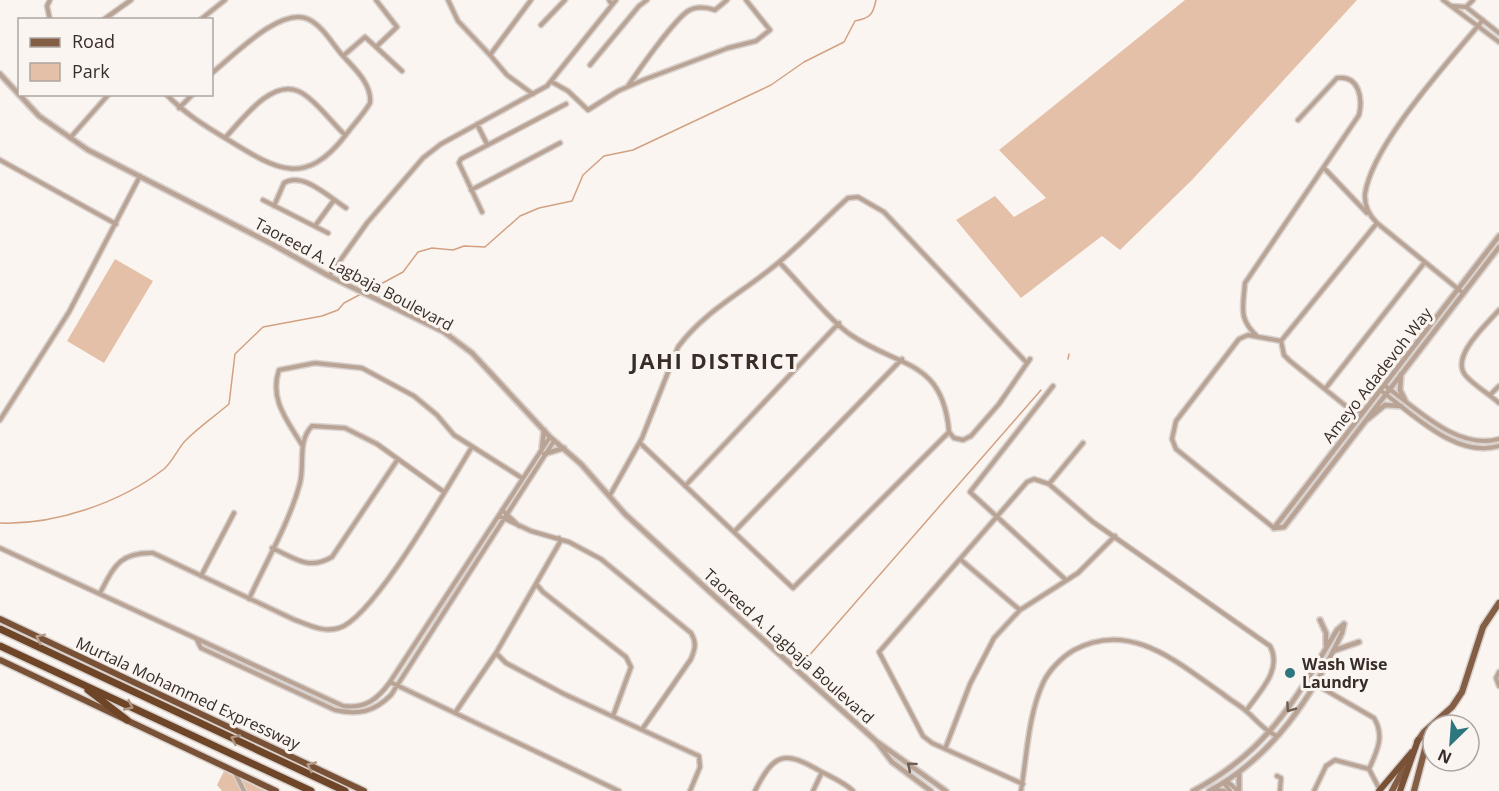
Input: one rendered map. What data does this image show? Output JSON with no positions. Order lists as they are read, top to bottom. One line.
{"streets":{"highway":["Murtala Mohammed Expressway"],"street":["Taoreed A. Lagbaja Boulevard","Ameyo Adadevoh Way"]},"districts":["JAHI DISTRICT"],"places":["Wash Wise Laundry"],"legend":["Road","Park"],"north":"bottom left"}
